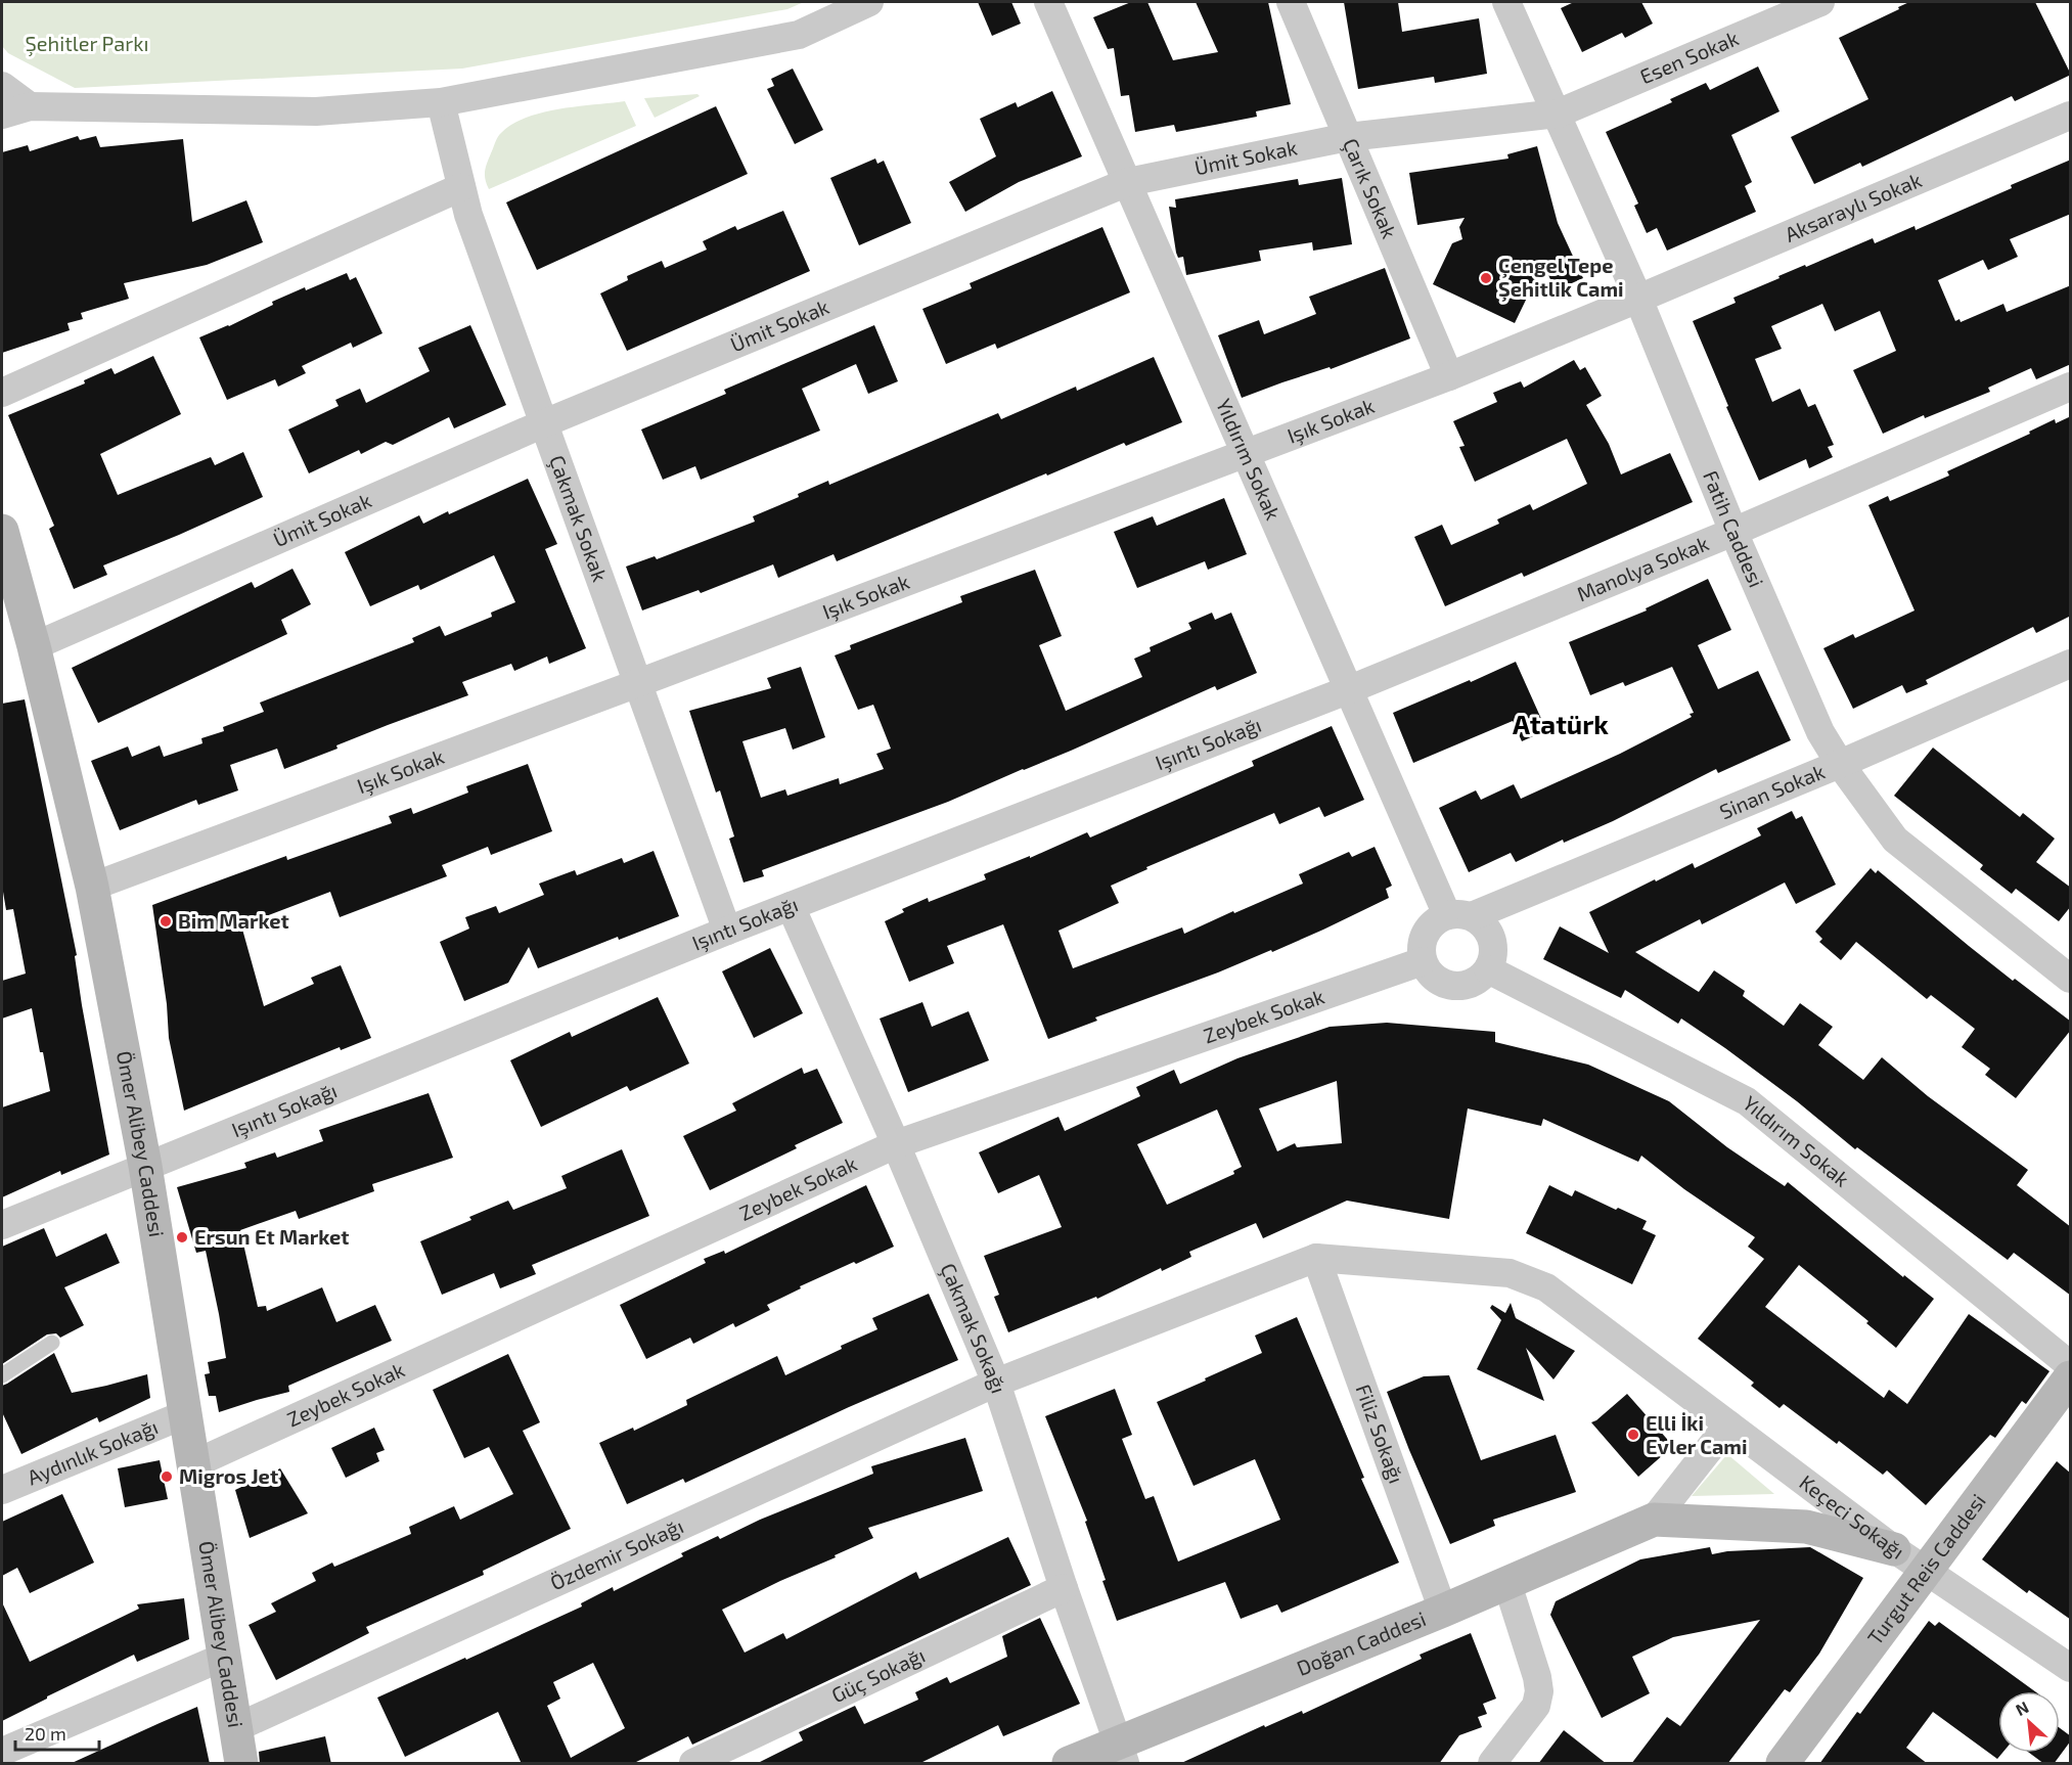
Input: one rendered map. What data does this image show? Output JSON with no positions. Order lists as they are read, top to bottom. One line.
{"streets":{"street":["Esen Sokak","Ümit Sokak","Çarık Sokak","Aksaraylı Sokak","Işık Sokak","Yıldırım Sokak","Çakmak Sokak","Fatih Caddesi","Manolya Sokak","Işıntı Sokağı","Sinan Sokak","Zeybek Sokak","Ömer Alibey Caddesi","Çakmak Sokağı","Filiz Sokağı","Aydınlık Sokağı","Keçeci Sokağı","Özdemir Sokağı","Turgut Reis Caddesi","Doğan Caddesi","Güç Sokağı"]},"crossings":[["Esen Sokak","Ümit Sokak"],["Esen Sokak","Fatih Caddesi"],["Ümit Sokak","Çarık Sokak"],["Ümit Sokak","Yıldırım Sokak"],["Ümit Sokak","Çakmak Sokak"],["Ümit Sokak","Fatih Caddesi"],["Ümit Sokak","Ömer Alibey Caddesi"],["Çarık Sokak","Işık Sokak"],["Aksaraylı Sokak","Işık Sokak"],["Aksaraylı Sokak","Fatih Caddesi"],["Işık Sokak","Yıldırım Sokak"],["Işık Sokak","Çakmak Sokak"],["Işık Sokak","Fatih Caddesi"],["Işık Sokak","Ömer Alibey Caddesi"],["Yıldırım Sokak","Manolya Sokak"],["Yıldırım Sokak","Işıntı Sokağı"],["Yıldırım Sokak","Sinan Sokak"],["Yıldırım Sokak","Zeybek Sokak"],["Çakmak Sokak","Işıntı Sokağı"],["Fatih Caddesi","Manolya Sokak"],["Fatih Caddesi","Sinan Sokak"],["Manolya Sokak","Işıntı Sokağı"],["Işıntı Sokağı","Ömer Alibey Caddesi"],["Işıntı Sokağı","Çakmak Sokağı"],["Sinan Sokak","Zeybek Sokak"],["Zeybek Sokak","Ömer Alibey Caddesi"],["Zeybek Sokak","Çakmak Sokağı"],["Ömer Alibey Caddesi","Aydınlık Sokağı"],["Ömer Alibey Caddesi","Özdemir Sokağı"],["Çakmak Sokağı","Özdemir Sokağı"],["Çakmak Sokağı","Doğan Caddesi"],["Çakmak Sokağı","Güç Sokağı"],["Filiz Sokağı","Keçeci Sokağı"],["Filiz Sokağı","Özdemir Sokağı"],["Filiz Sokağı","Doğan Caddesi"],["Keçeci Sokağı","Özdemir Sokağı"],["Keçeci Sokağı","Turgut Reis Caddesi"],["Keçeci Sokağı","Doğan Caddesi"]],"districts":["Atatürk"],"parks":["Şehitler Parkı"],"places":["Çengel Tepe Şehitlik Cami","Bim Market","Ersun Et Market","Elli İki Evler Cami","Migros Jet"],"scale_bar":"20 m","north":"top left"}
